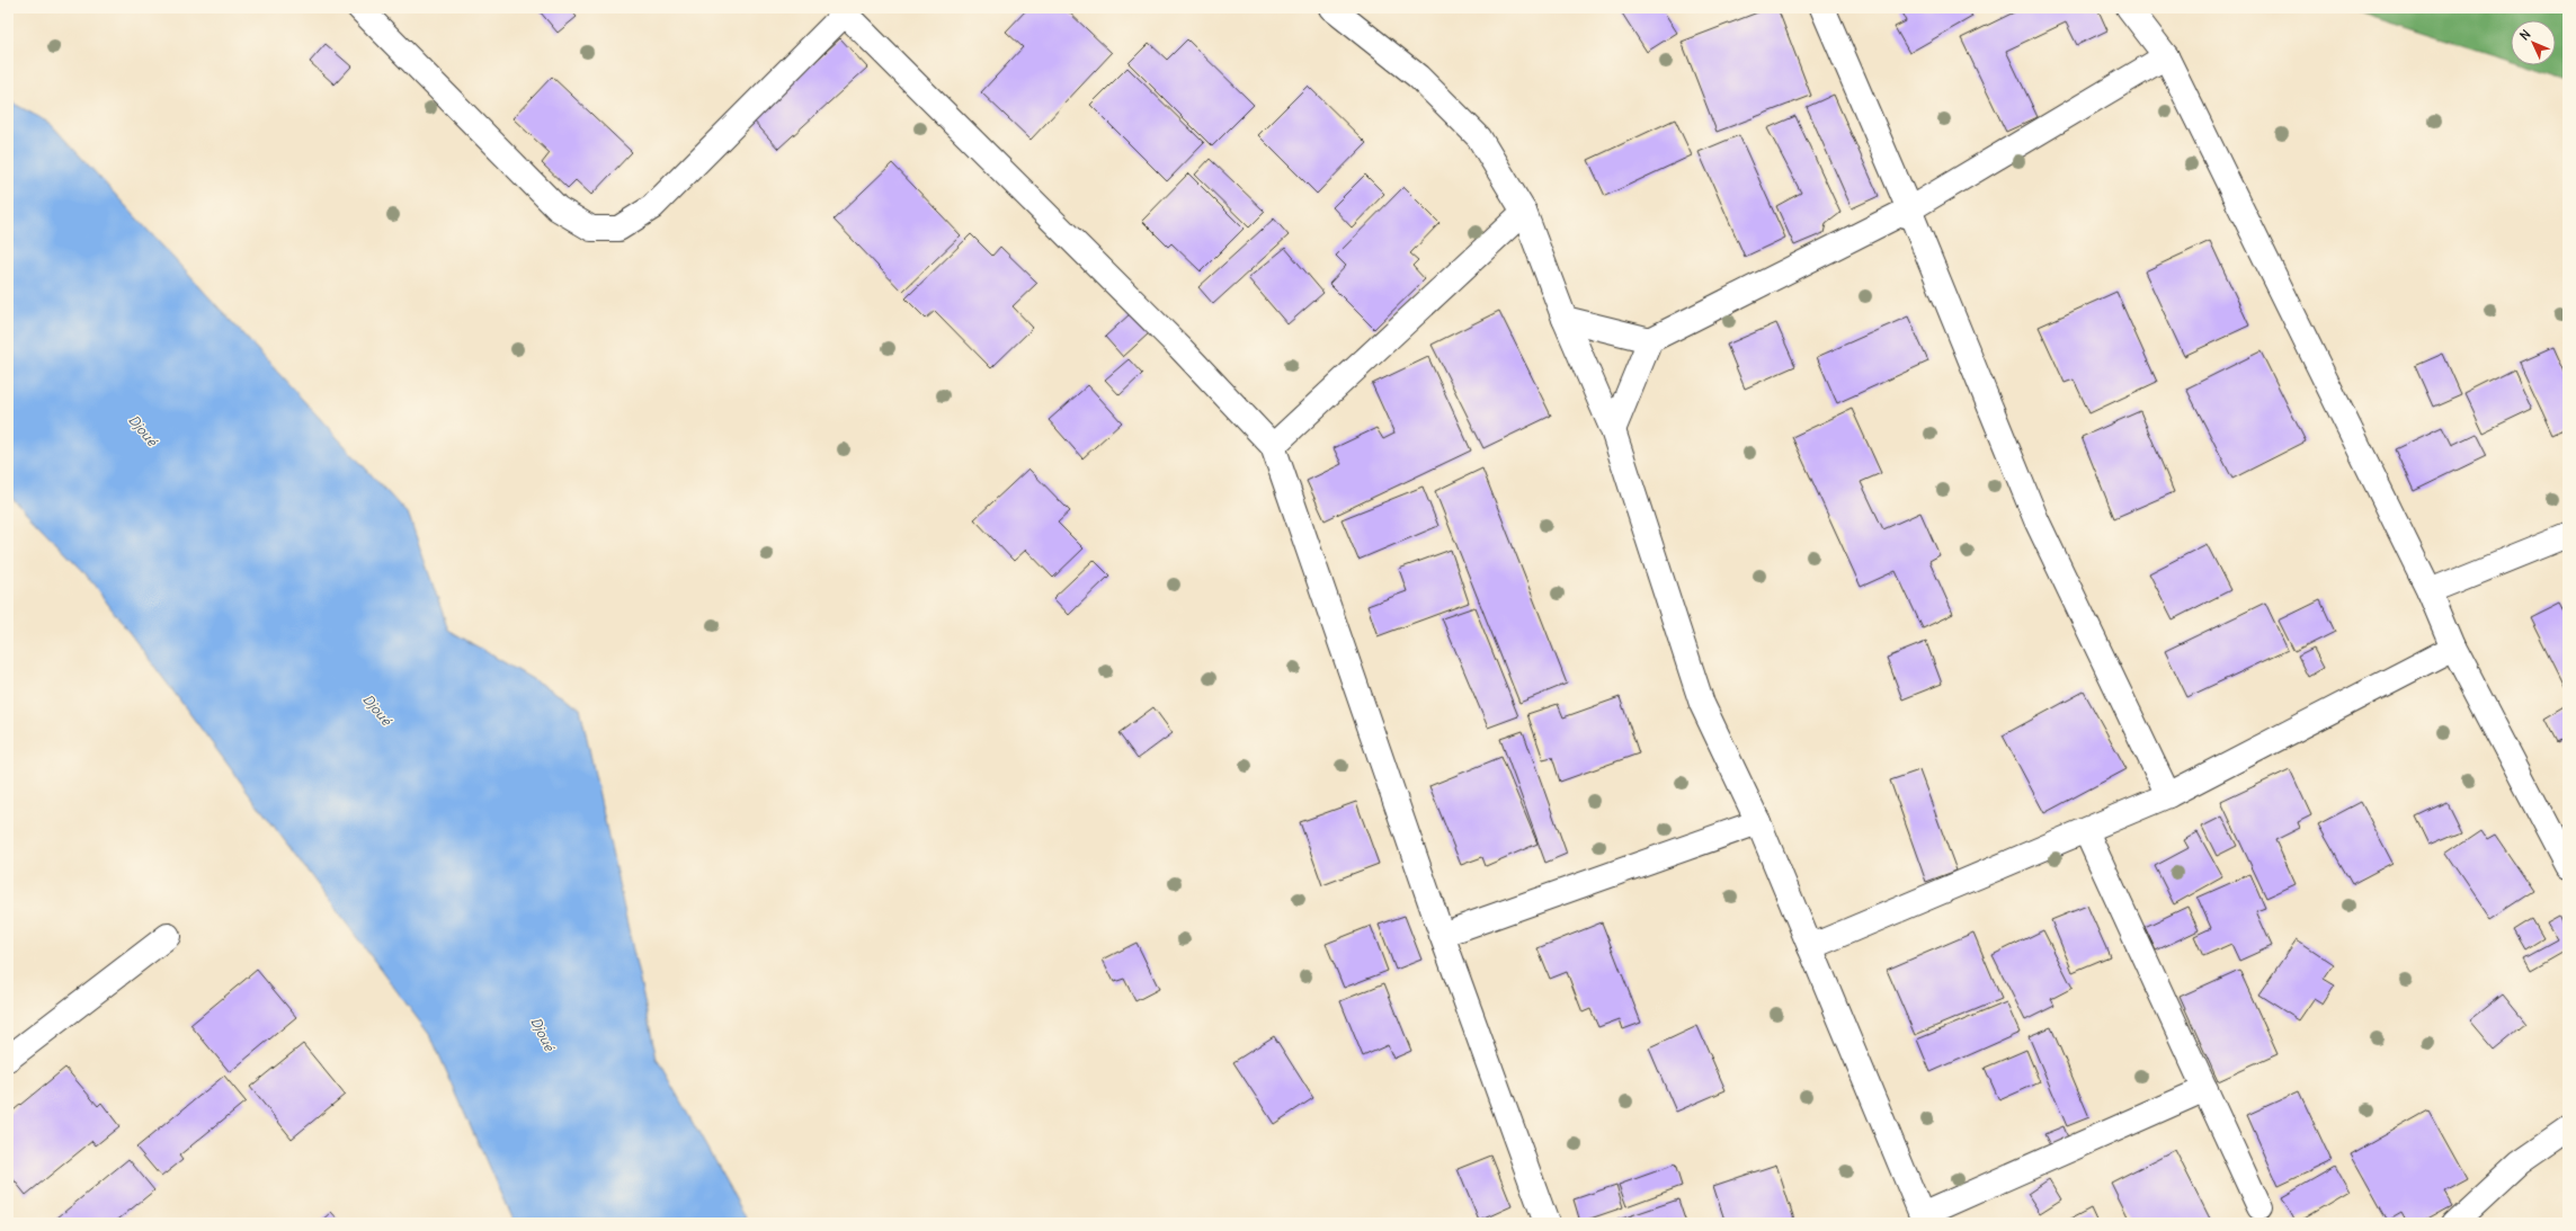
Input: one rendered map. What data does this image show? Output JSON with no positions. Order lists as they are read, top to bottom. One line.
{"water":["Djoué"],"north":"top left"}
